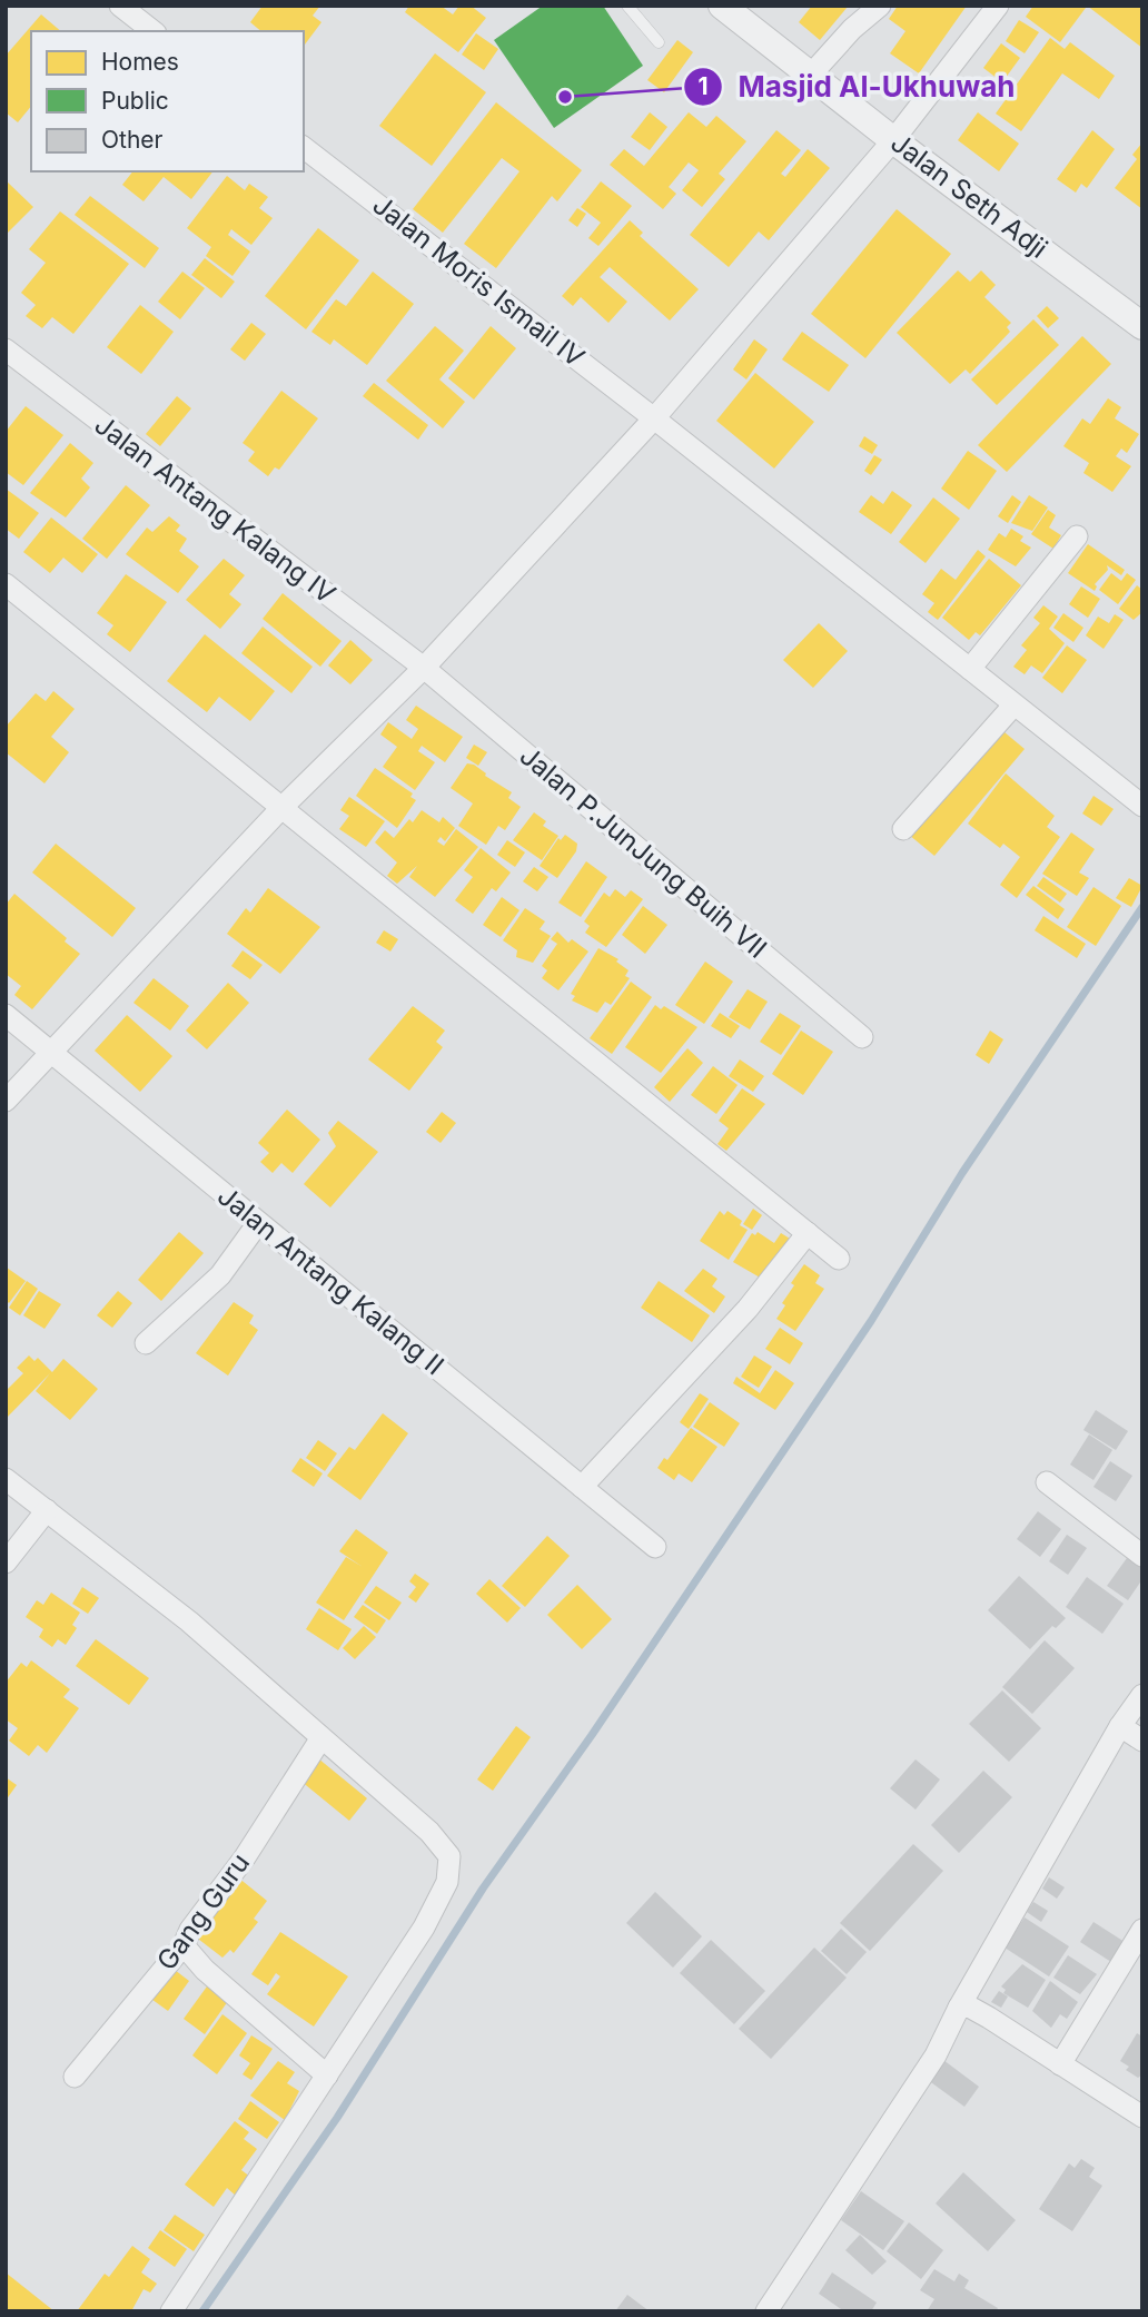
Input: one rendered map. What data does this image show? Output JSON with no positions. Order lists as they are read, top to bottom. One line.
{"streets":{"street":["Jalan Seth Adji","Jalan Moris Ismail IV","Jalan Antang Kalang IV","Jalan P.JunJung Buih VII","Jalan Antang Kalang II","Gang Guru"]},"crossings":[["Jalan Antang Kalang IV","Jalan P.JunJung Buih VII"]],"places":["Masjid Al-Ukhuwah"],"legend":["Homes","Public","Other"]}
